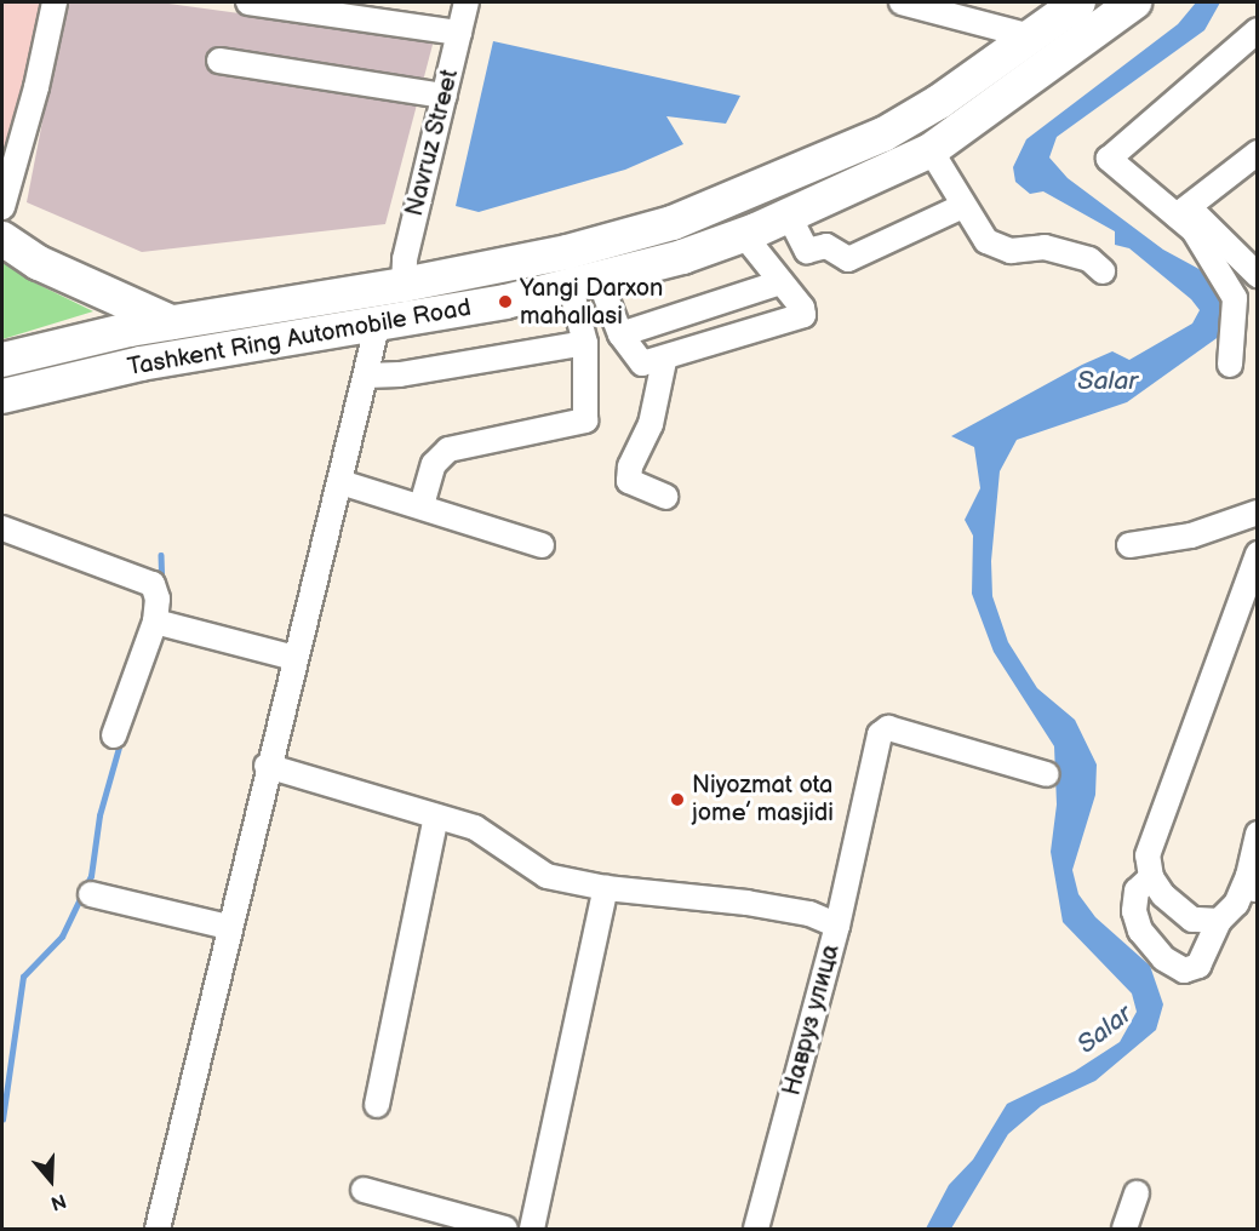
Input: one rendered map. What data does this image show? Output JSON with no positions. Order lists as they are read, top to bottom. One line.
{"streets":{"highway":["Tashkent Ring Automobile Road"],"street":["Navruz Street","Навруз улица"]},"crossings":[["Navruz Street","Tashkent Ring Automobile Road"]],"water":["Salar"],"places":["Yangi Darxon mahallasi","Niyozmat ota jome’ masjidi"],"north":"bottom"}
